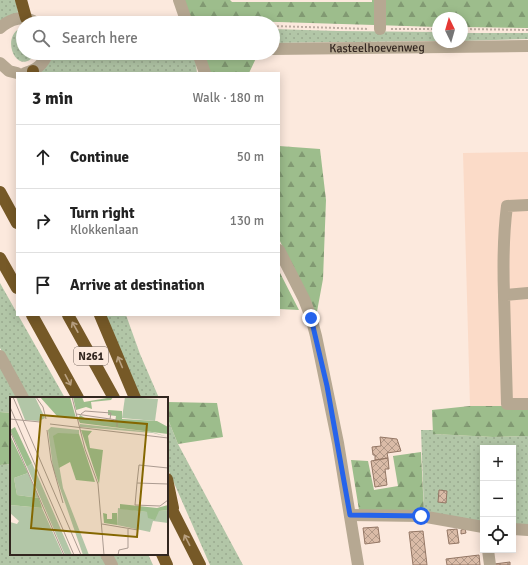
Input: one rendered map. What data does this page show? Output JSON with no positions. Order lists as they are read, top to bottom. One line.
{"streets":{"highway":["N261"],"street":["Kasteelhoevenweg"]},"north":"top","page":{"search":"Search here","heading":["3 min","Walk · 180 m"],"list":[["Continue","50 m"],["Turn right","Klokkenlaan","130 m"],"Arrive at destination"],"map_buttons":["+","−"]}}
